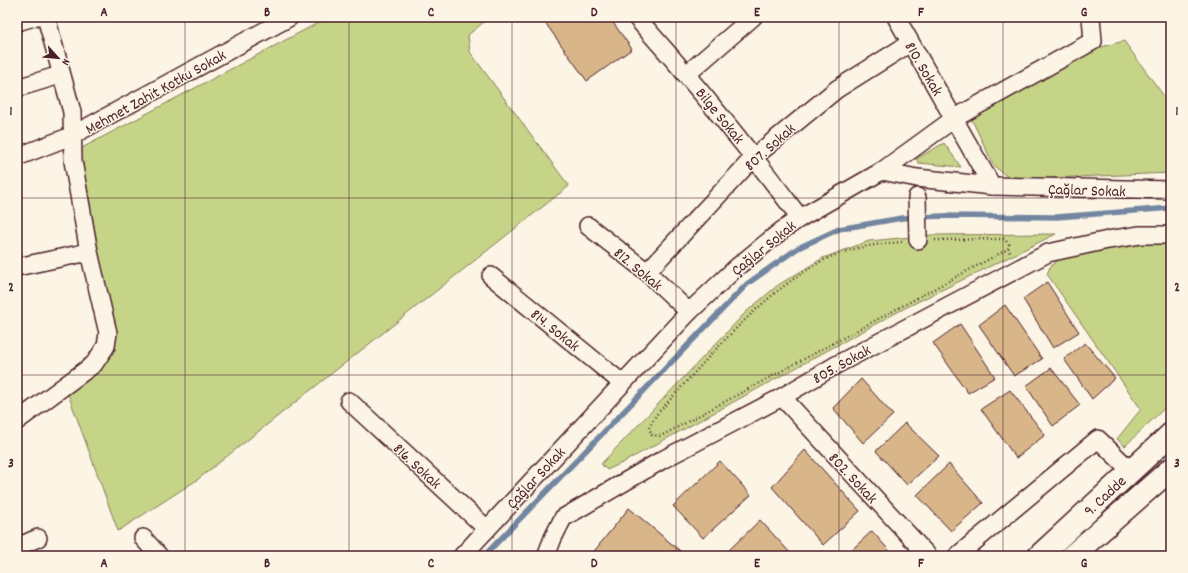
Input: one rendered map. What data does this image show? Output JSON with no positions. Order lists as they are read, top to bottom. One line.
{"streets":{"main road":["9. Cadde"],"street":["810. Sokak","Mehmet Zahit Kotku Sokak","Bilge Sokak","807. Sokak","Çağlar Sokak","812. Sokak","814. Sokak","805. Sokak","816. Sokak","802. Sokak"]},"crossings":[["810. Sokak","807. Sokak"],["810. Sokak","Çağlar Sokak"],["Bilge Sokak","807. Sokak"],["Bilge Sokak","Çağlar Sokak"],["807. Sokak","812. Sokak"],["Çağlar Sokak","812. Sokak"],["Çağlar Sokak","814. Sokak"],["Çağlar Sokak","816. Sokak"],["805. Sokak","802. Sokak"]],"north":"bottom right","grid":{"columns":["A","B","C","D","E","F","G"],"rows":["1","2","3"]}}
